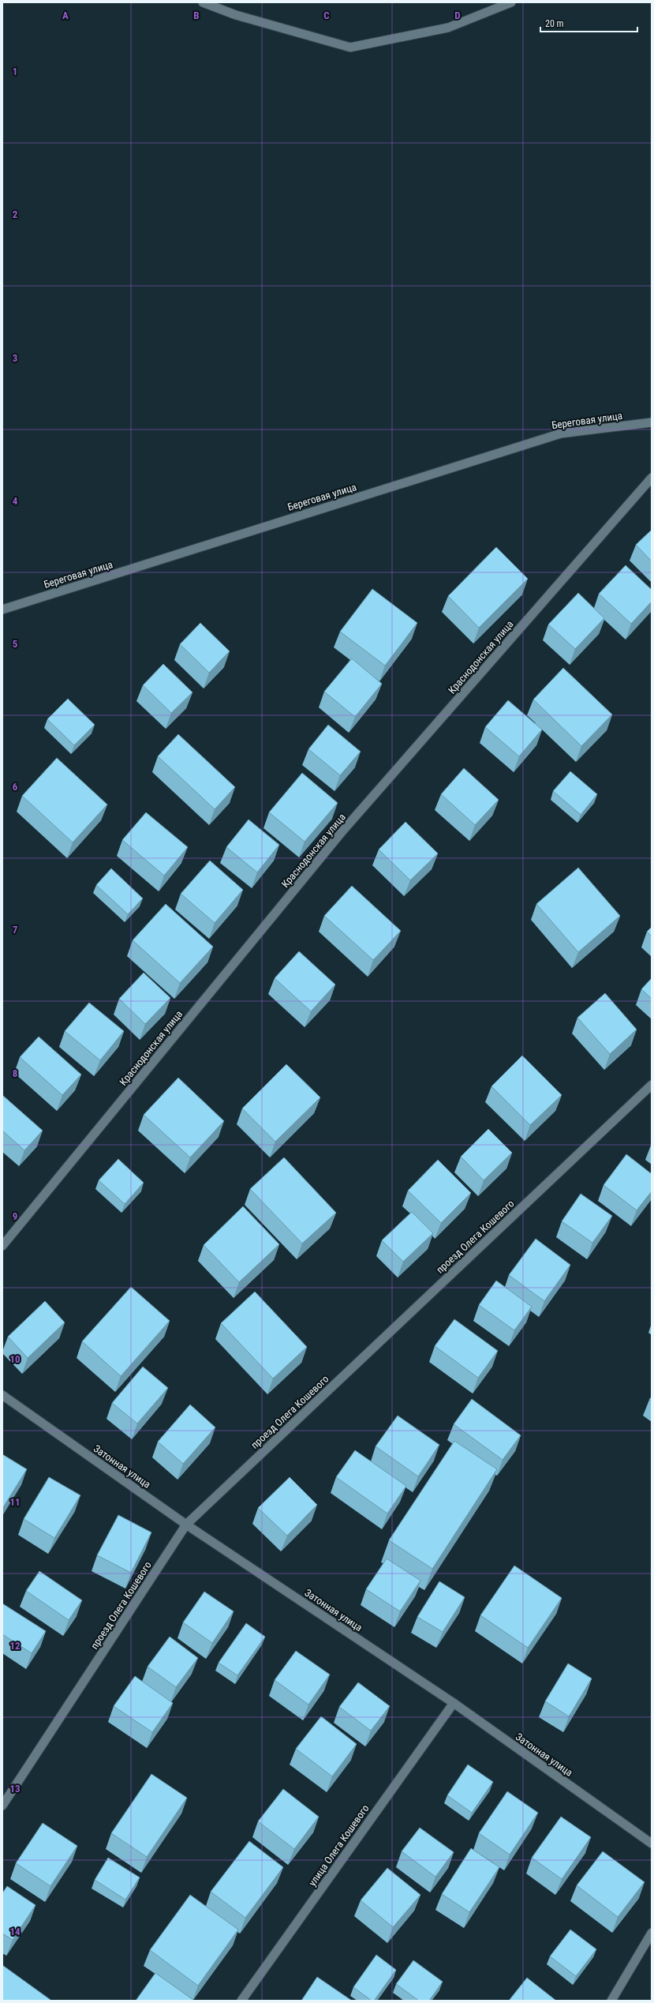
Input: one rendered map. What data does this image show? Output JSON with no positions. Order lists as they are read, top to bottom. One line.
{"streets":{"street":["Береговая улица","Краснодонская улица","проезд Олега Кошевого","Затонная улица","улица Олега Кошевого"]},"crossings":[["проезд Олега Кошевого","Затонная улица"],["Затонная улица","улица Олега Кошевого"]],"scale_bar":"20 m","grid":{"columns":["A","B","C","D"],"rows":["1","2","3","4","5","6","7","8","9","10","11","12","13","14"]}}
